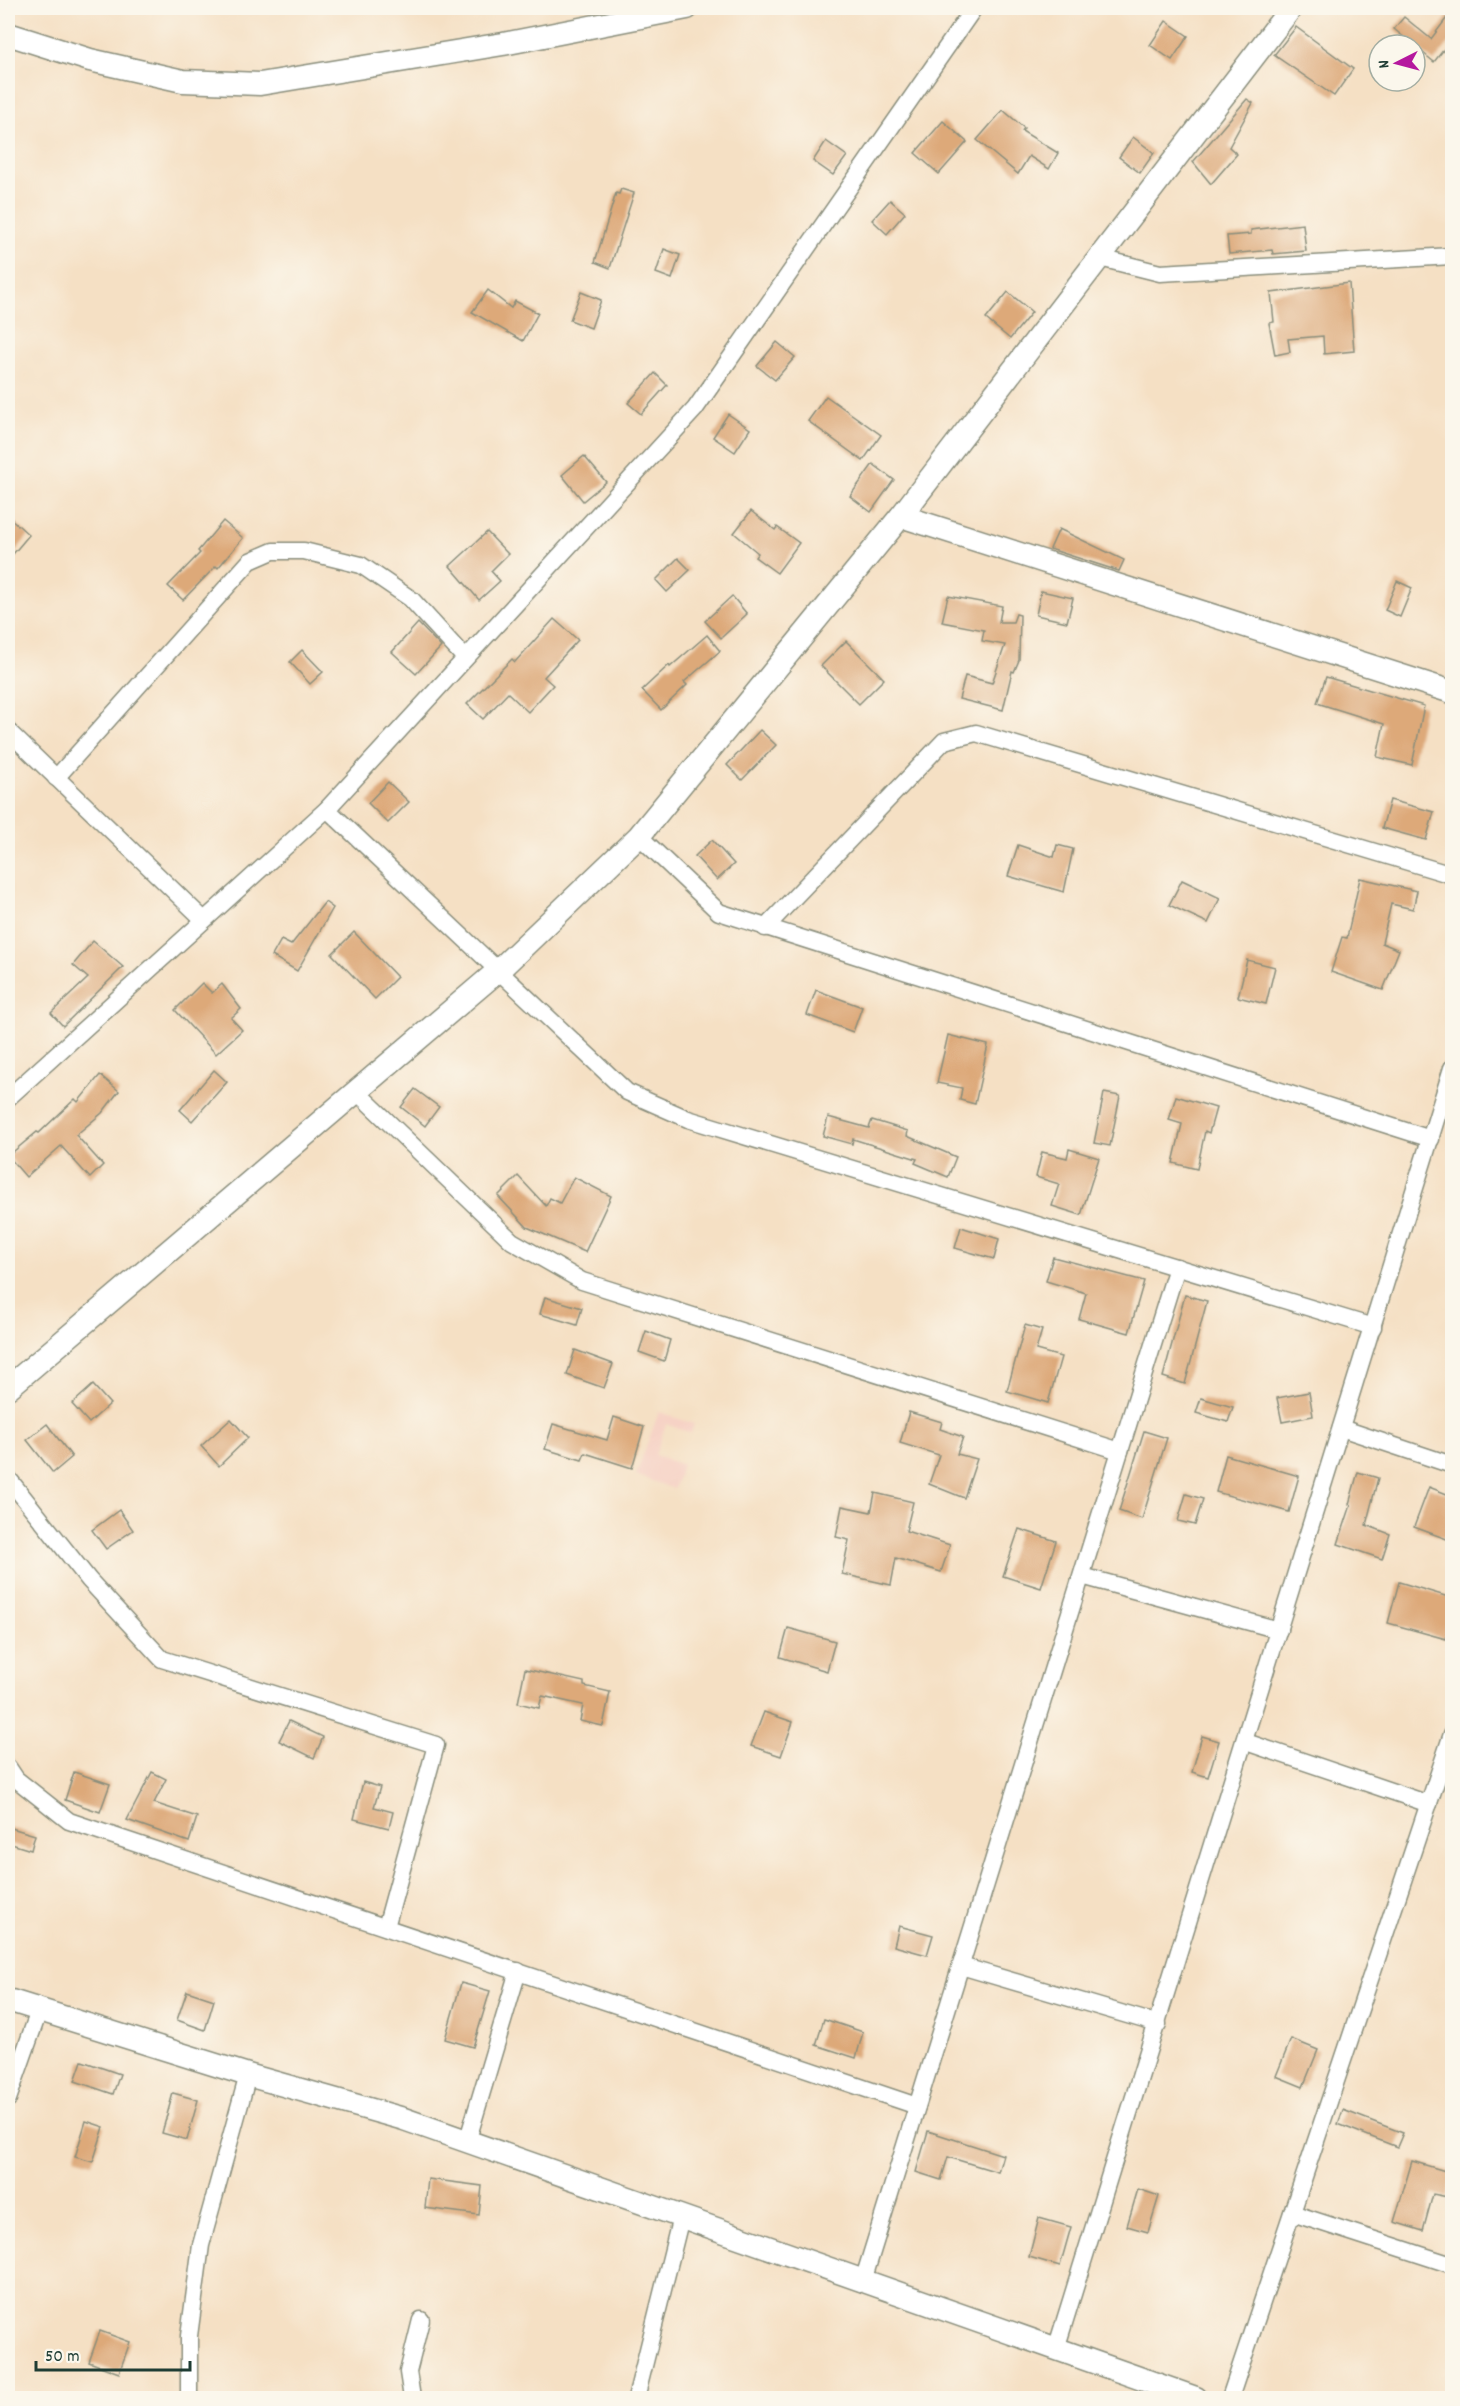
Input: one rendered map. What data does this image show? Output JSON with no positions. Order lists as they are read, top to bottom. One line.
{"scale_bar":"50 m","north":"left"}
